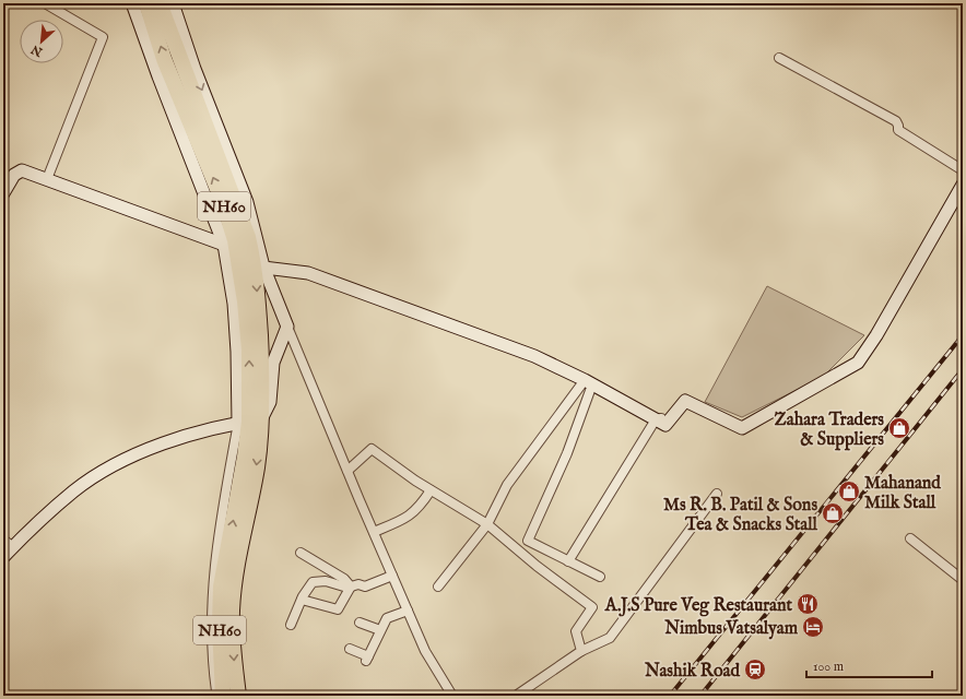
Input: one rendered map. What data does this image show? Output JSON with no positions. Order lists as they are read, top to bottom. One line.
{"streets":{"highway":["NH60"]},"places":{"shop":["Zahara Traders & Suppliers","Mahanand Milk Stall","Ms R. B. Patil & Sons Tea & Snacks Stall"],"restaurant":["A.J.S Pure Veg Restaurant"],"hotel":["Nimbus Vatsalyam"],"station":["Nashik Road"]},"scale_bar":"100 m","north":"bottom left"}
